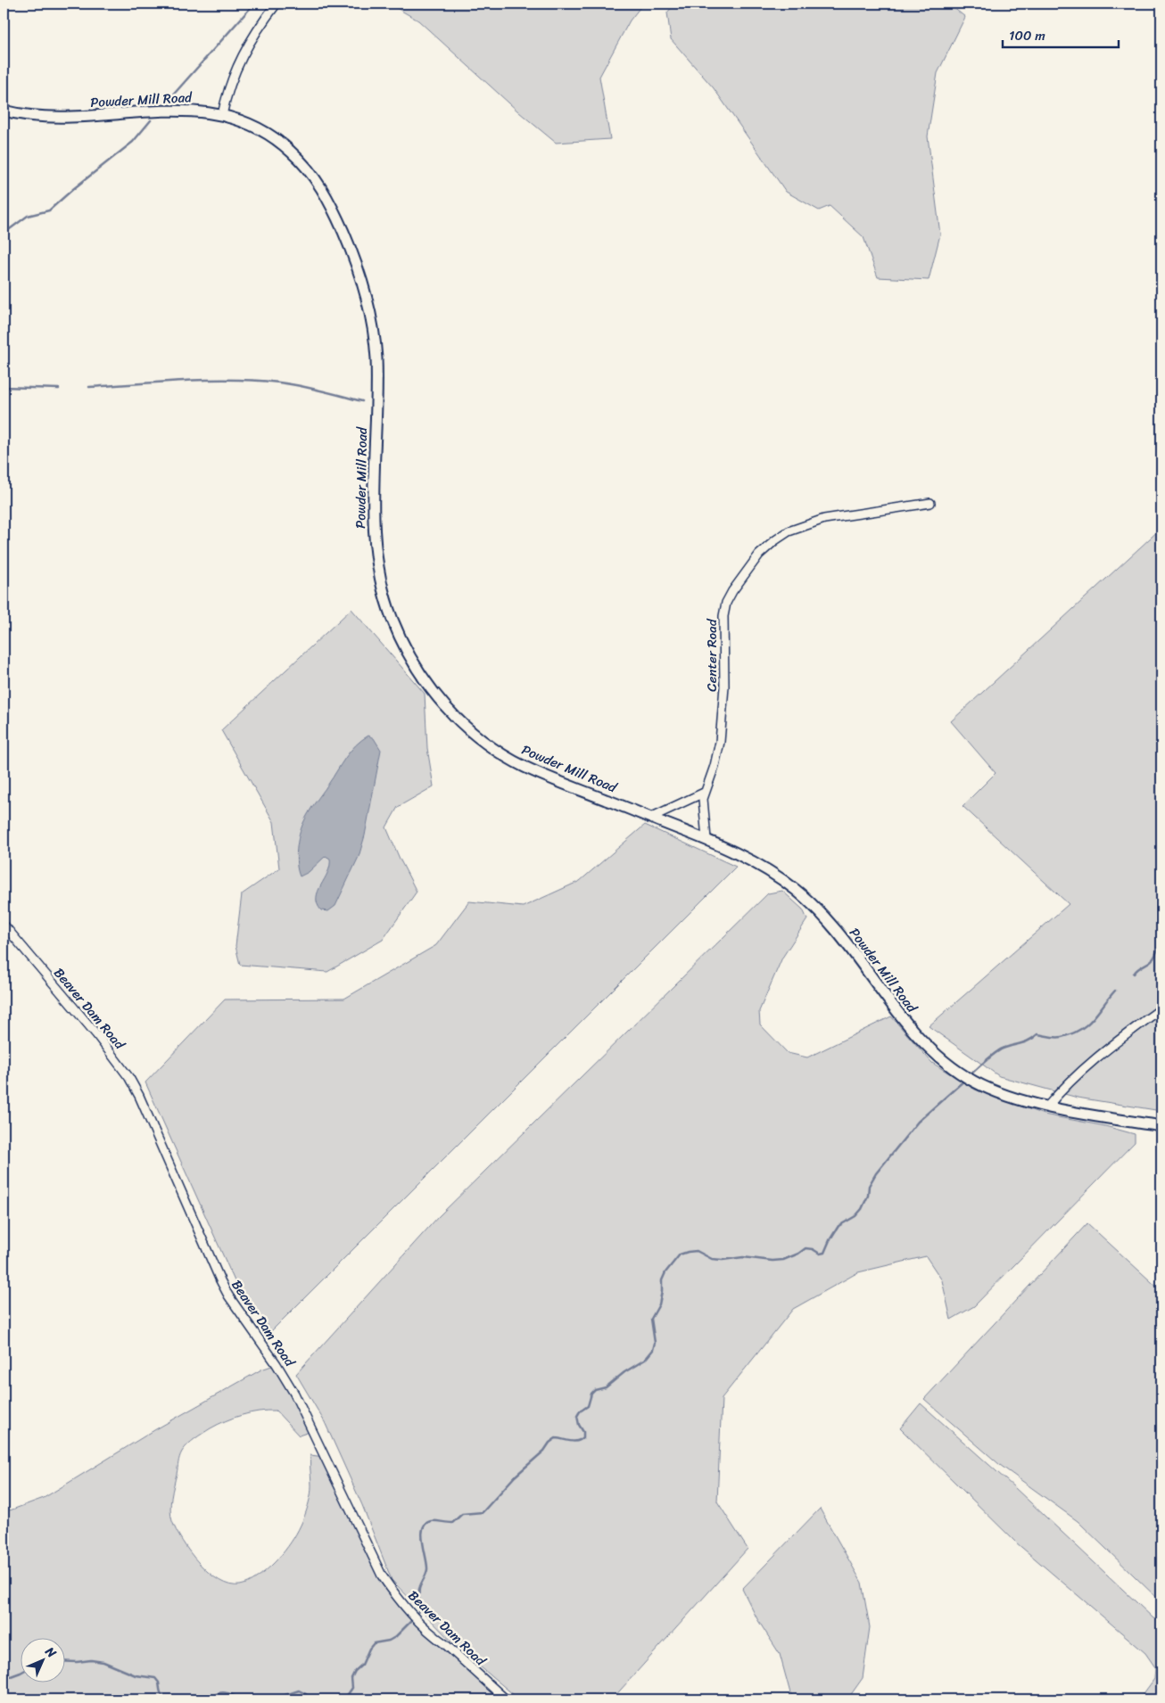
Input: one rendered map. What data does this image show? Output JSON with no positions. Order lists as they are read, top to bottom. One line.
{"streets":{"main road":["Powder Mill Road"],"street":["Center Road","Beaver Dam Road"]},"crossings":[["Powder Mill Road","Center Road"]],"scale_bar":"100 m","north":"top right"}
